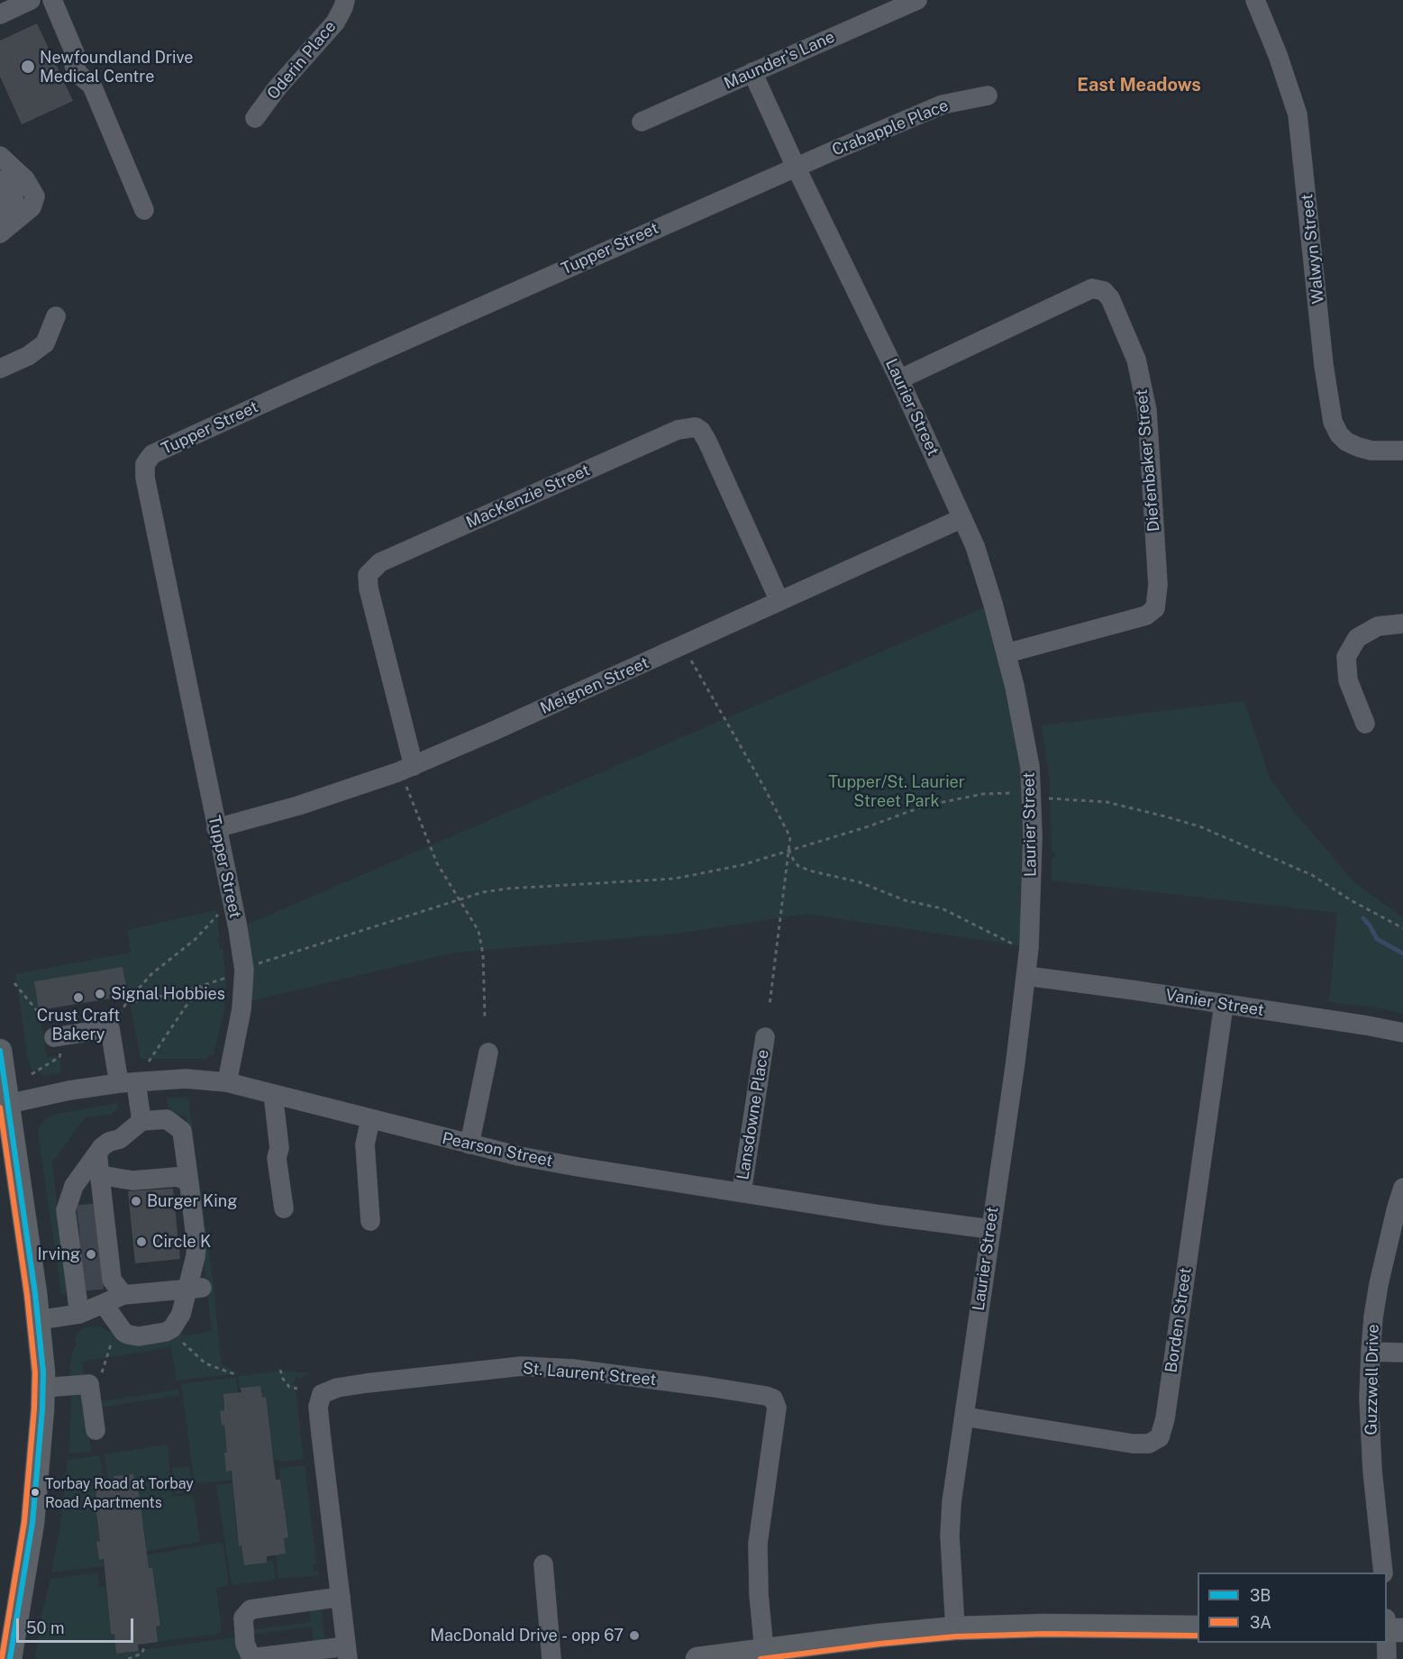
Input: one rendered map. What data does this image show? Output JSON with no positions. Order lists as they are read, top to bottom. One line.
{"streets":{"street":["Oderin Place","Maunder's Lane","Crabapple Place","Tupper Street","Walwyn Street","Laurier Street","Diefenbaker Street","MacKenzie Street","Meignen Street","Vanier Street","Lansdowne Place","Pearson Street","Borden Street","St. Laurent Street","Guzzwell Drive"]},"crossings":[["Maunder's Lane","Laurier Street"],["Crabapple Place","Tupper Street"],["Crabapple Place","Laurier Street"],["Tupper Street","Laurier Street"],["Tupper Street","Meignen Street"],["Tupper Street","Pearson Street"],["Laurier Street","Diefenbaker Street"],["Laurier Street","Meignen Street"],["Laurier Street","Vanier Street"],["Laurier Street","Pearson Street"],["Laurier Street","Borden Street"],["MacKenzie Street","Meignen Street"],["Vanier Street","Borden Street"],["Lansdowne Place","Pearson Street"]],"districts":["East Meadows"],"parks":["Tupper/St. Laurier Street Park"],"places":["Newfoundland Drive Medical Centre","Signal Hobbies","Crust Craft Bakery","Burger King","Circle K","Irving","Torbay Road at Torbay Road Apartments","MacDonald Drive - opp 67"],"lines":["transit line 3B","transit line 3A"],"legend":["3B","3A"],"scale_bar":"50 m"}
